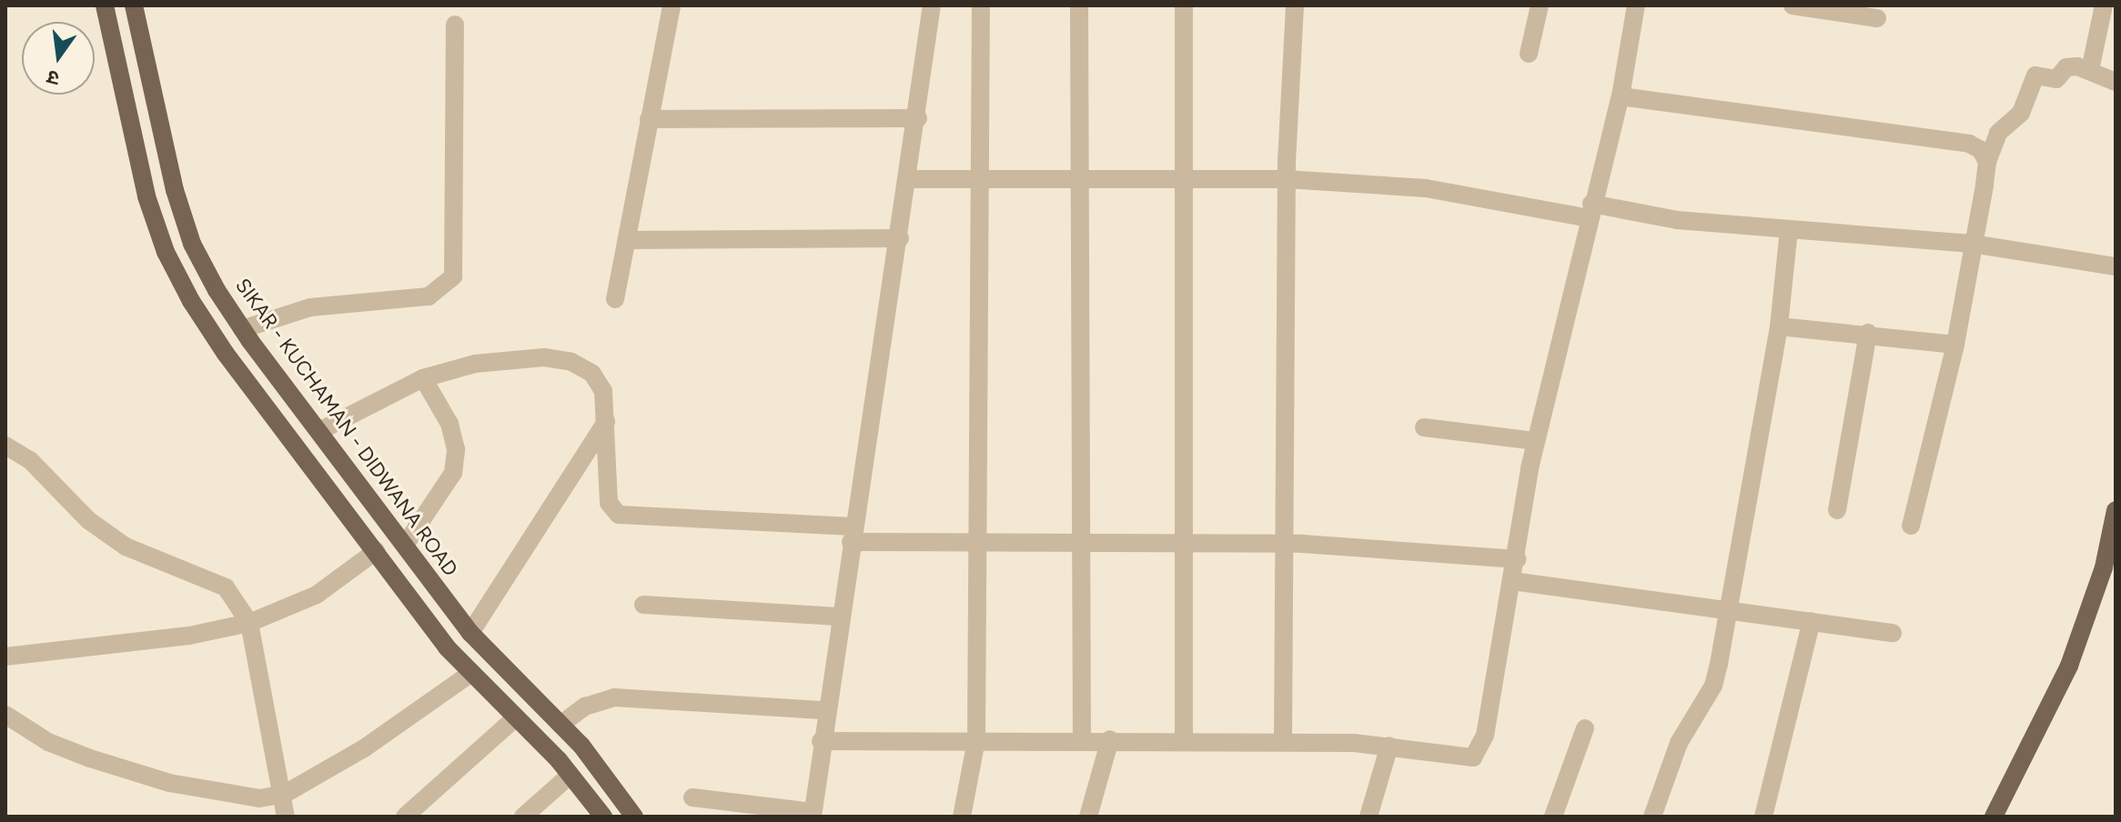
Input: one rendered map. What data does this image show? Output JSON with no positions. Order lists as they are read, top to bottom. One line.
{"streets":{"main road":["SIKAR - KUCHAMAN - DIDWANA ROAD"]},"north":"bottom"}
